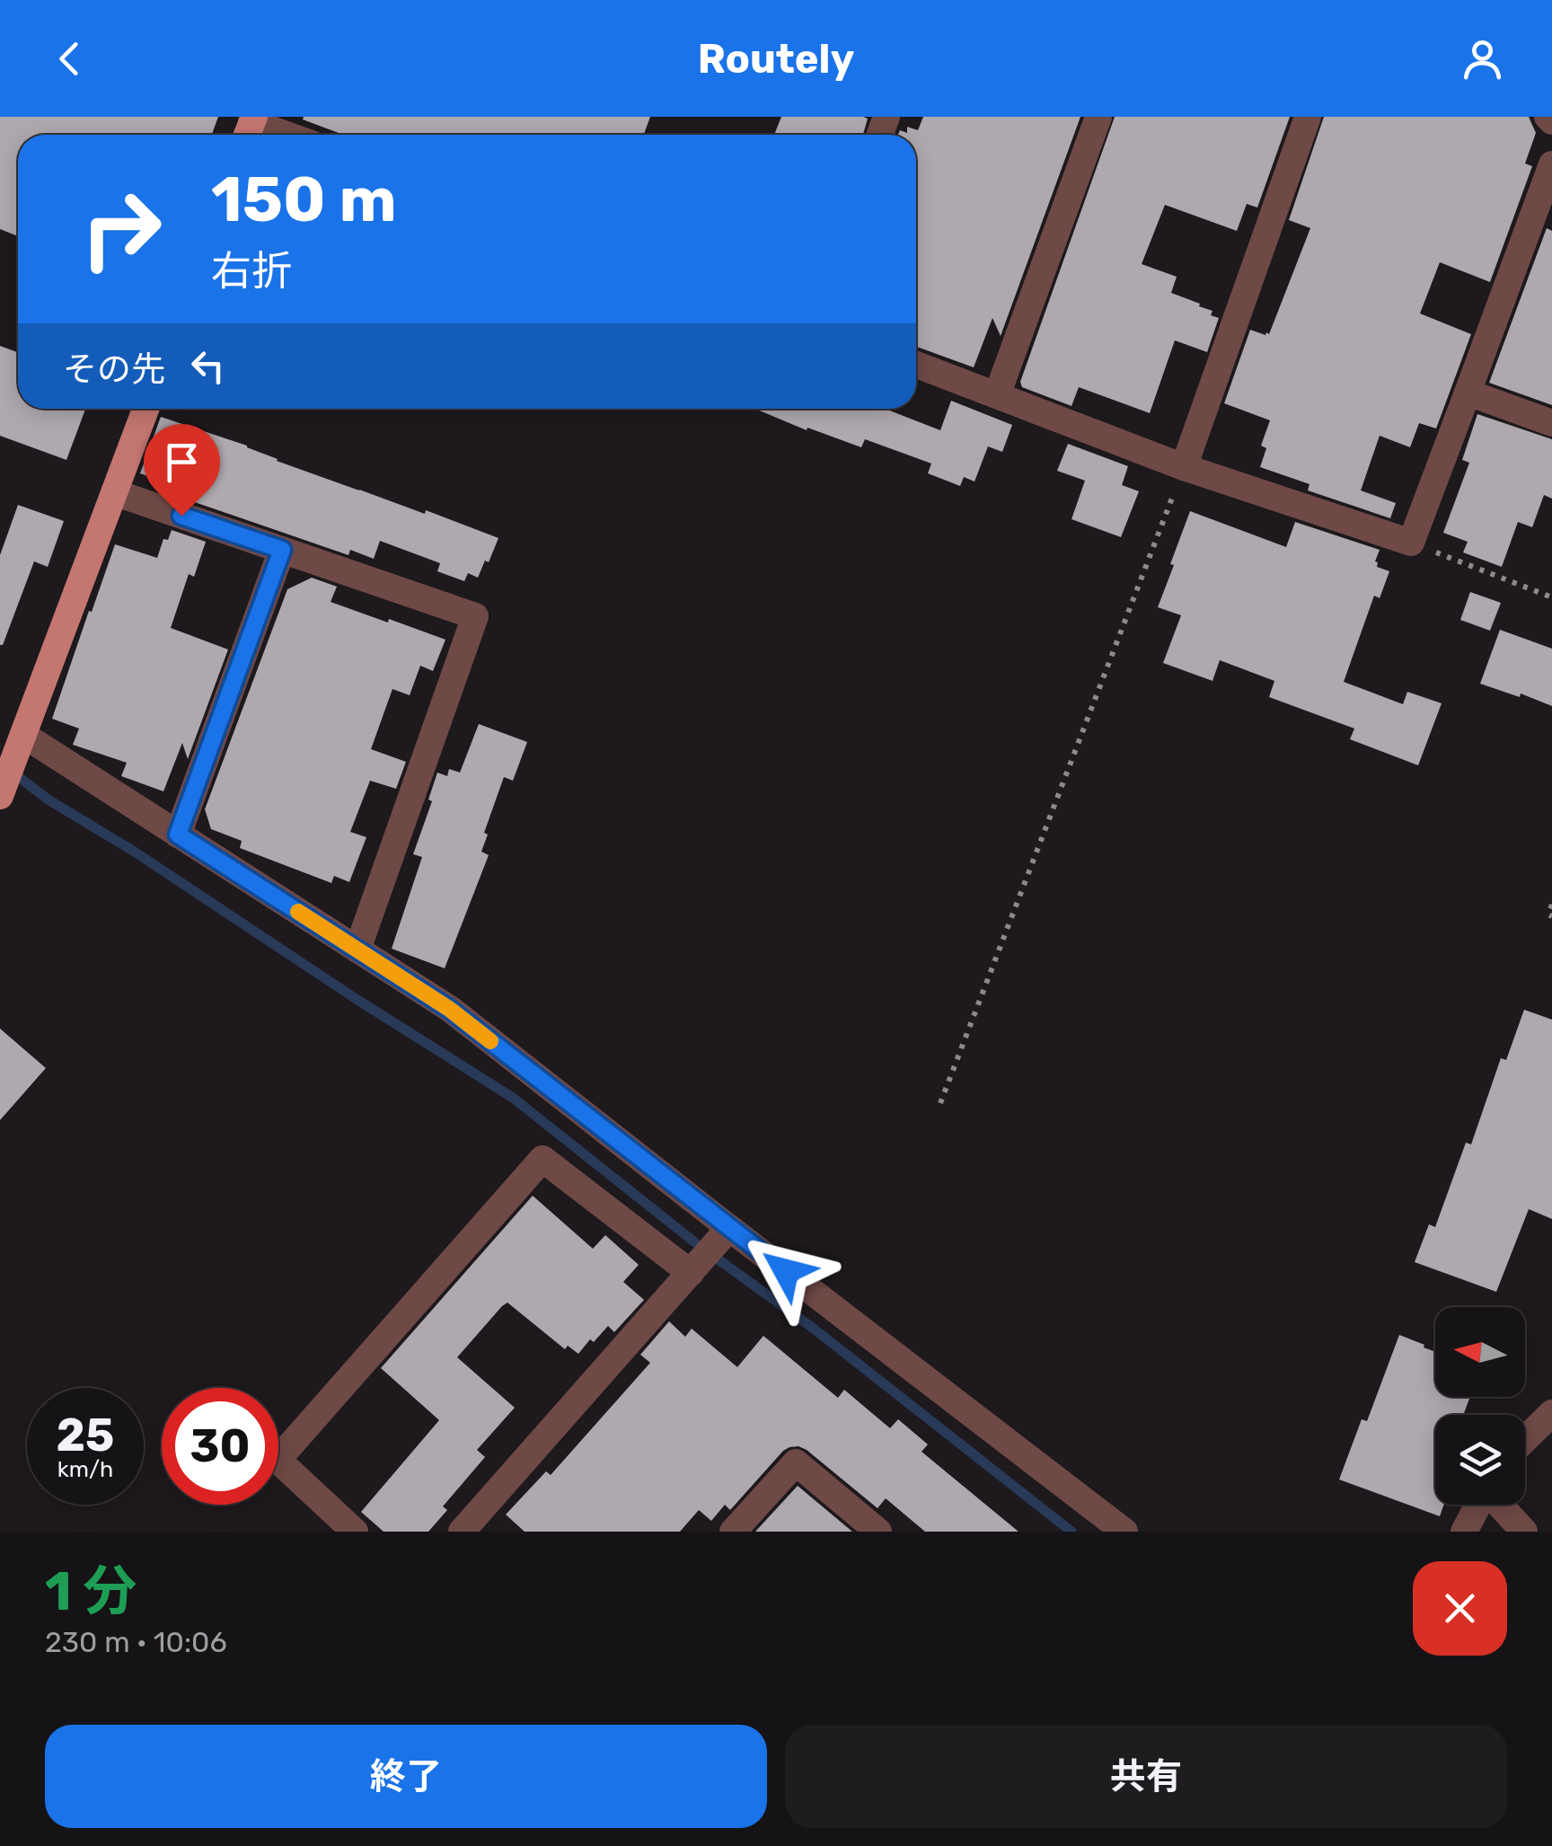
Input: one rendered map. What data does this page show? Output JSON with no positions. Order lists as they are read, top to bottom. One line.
{"north":"left","page":{"header":"Routely","turn":["150 m","右折"],"then":"その先","speed":"25 km/h","limit":"30","heading":["1 分","230 m · 10:06"],"buttons":["終了","共有"]}}
